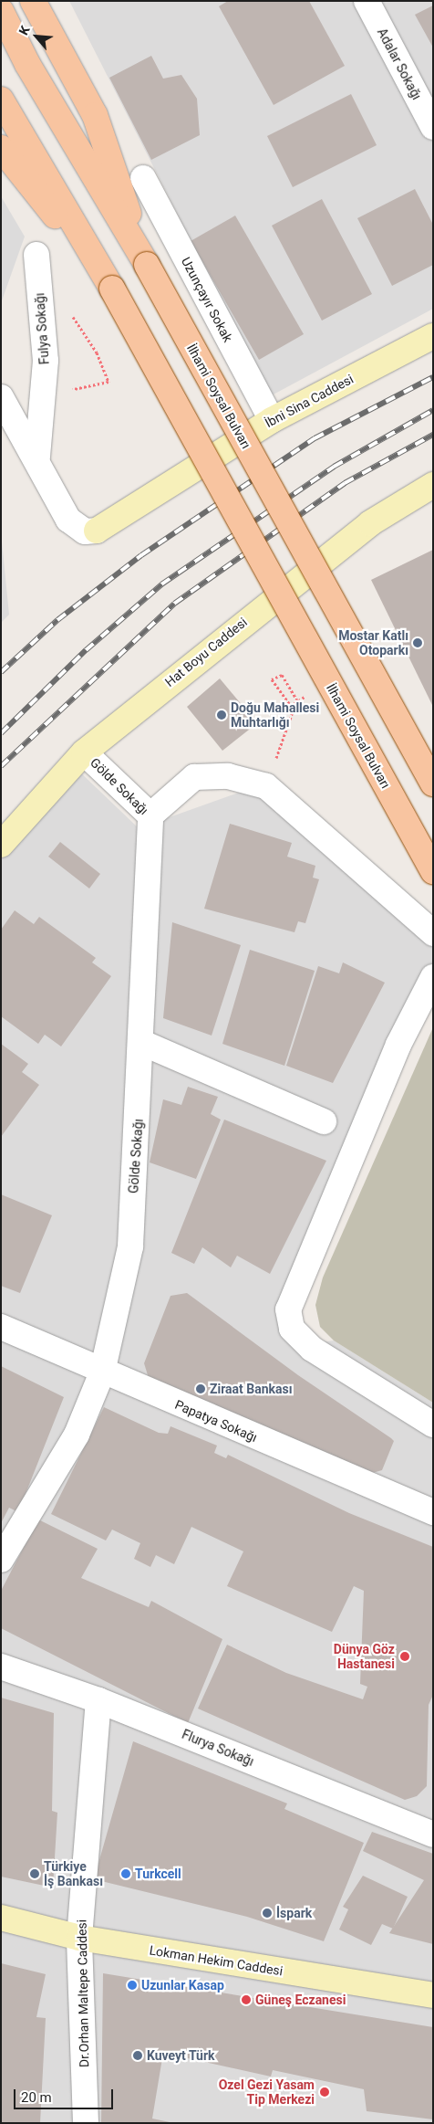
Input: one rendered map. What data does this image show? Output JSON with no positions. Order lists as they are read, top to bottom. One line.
{"streets":{"main road":["İlhami Soysal Bulvarı"],"street":["Adalar Sokağı","Uzunçayır Sokak","Fulya Sokağı","İbni Sina Caddesi","Hat Boyu Caddesi","Gölde Sokağı","Papatya Sokağı","Flurya Sokağı","Lokman Hekim Caddesi","Dr.Orhan Maltepe Caddesi"]},"crossings":[["Uzunçayır Sokak","İbni Sina Caddesi"],["Fulya Sokağı","İbni Sina Caddesi"],["Hat Boyu Caddesi","Gölde Sokağı"],["Gölde Sokağı","Papatya Sokağı"],["Flurya Sokağı","Dr.Orhan Maltepe Caddesi"],["Lokman Hekim Caddesi","Dr.Orhan Maltepe Caddesi"]],"places":["Mostar Katlı Otoparkı","Doğu Mahallesi Muhtarlığı","Ziraat Bankası","Dünya Göz Hastanesi","Türkiye İş Bankası","Turkcell","İspark","Uzunlar Kasap","Güneş Eczanesi","Kuveyt Türk","Ozel Gezi Yasam Tip Merkezi"],"scale_bar":"20 m","north":"top left"}
